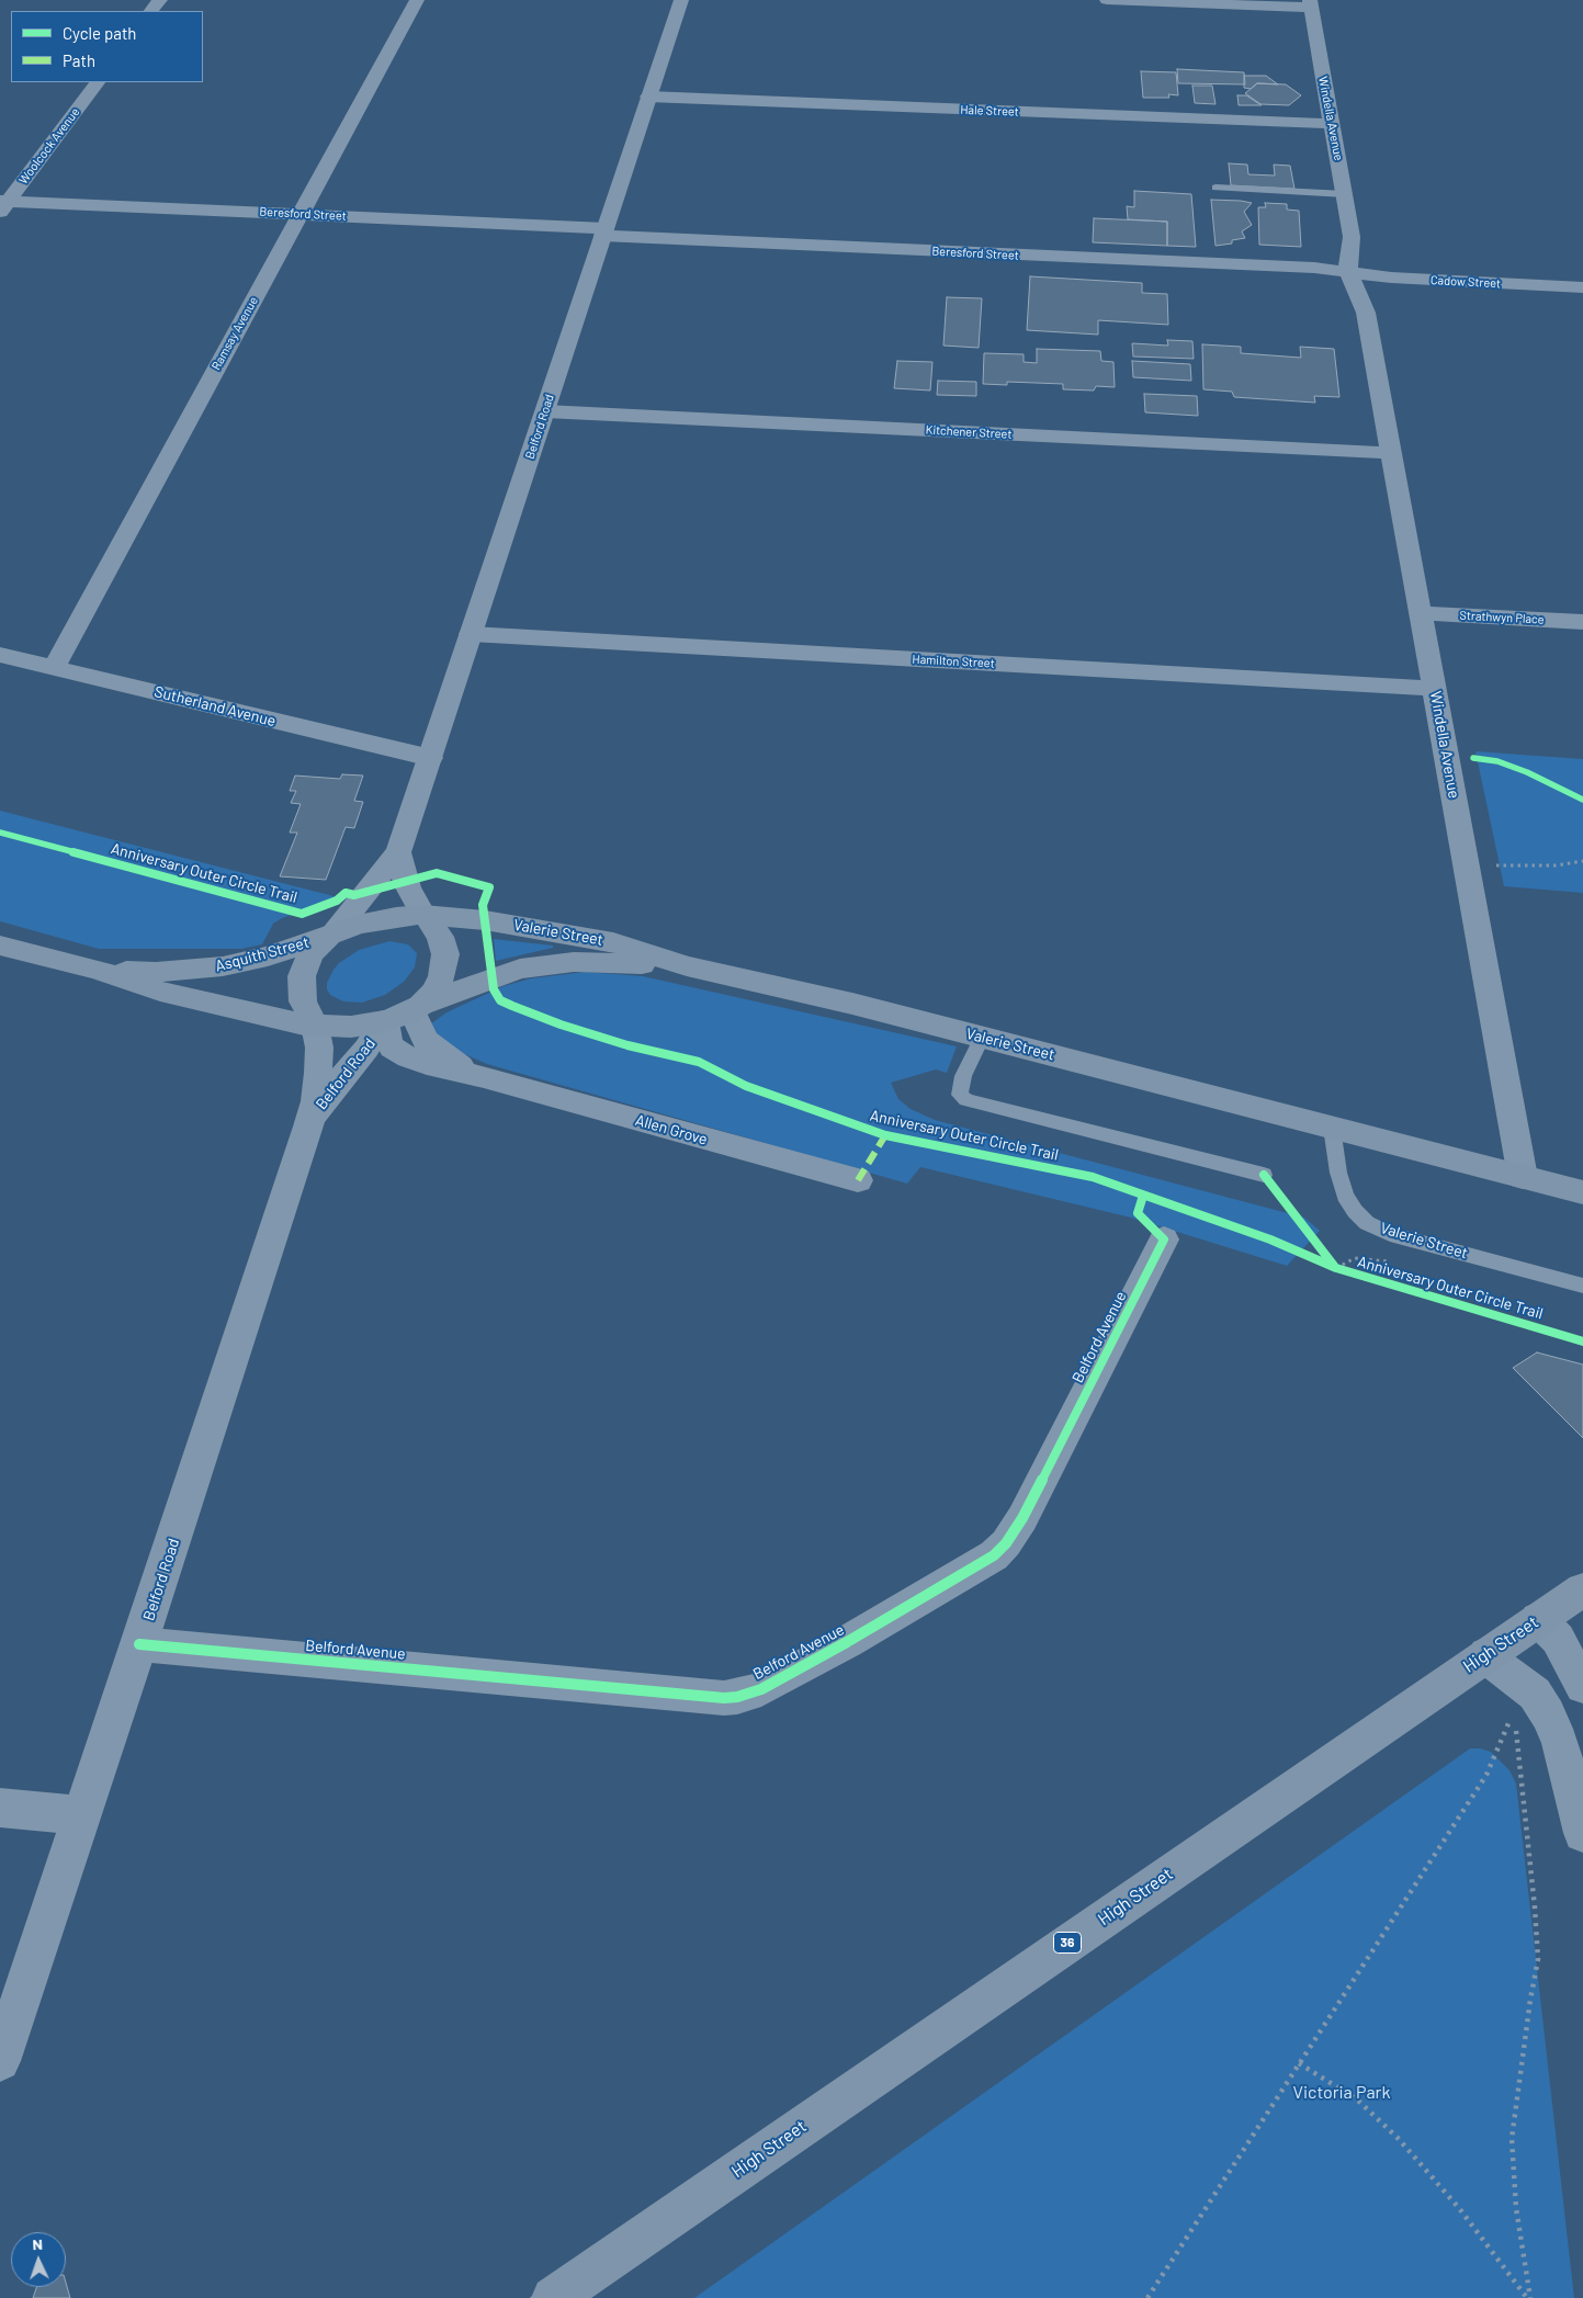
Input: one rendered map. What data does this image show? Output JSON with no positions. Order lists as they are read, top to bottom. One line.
{"streets":{"main road":["Valerie Street","Asquith Street","High Street","36"],"street":["Hale Street","Windella Avenue","Woolcock Avenue","Beresford Street","Cadow Street","Ramsay Avenue","Belford Road","Kitchener Street","Strathwyn Place","Hamilton Street","Sutherland Avenue","Allen Grove","Belford Avenue"],"cycle path":["Anniversary Outer Circle Trail"]},"crossings":[["Hale Street","Windella Avenue"],["Hale Street","Belford Road"],["Windella Avenue","Beresford Street"],["Windella Avenue","Cadow Street"],["Windella Avenue","Kitchener Street"],["Windella Avenue","Strathwyn Place"],["Windella Avenue","Hamilton Street"],["Windella Avenue","Valerie Street"],["Woolcock Avenue","Beresford Street"],["Beresford Street","Cadow Street"],["Beresford Street","Ramsay Avenue"],["Beresford Street","Belford Road"],["Ramsay Avenue","Sutherland Avenue"],["Belford Road","Kitchener Street"],["Belford Road","Hamilton Street"],["Belford Road","Sutherland Avenue"],["Belford Road","Valerie Street"],["Belford Road","Asquith Street"],["Belford Road","Allen Grove"],["Belford Road","Belford Avenue"],["Anniversary Outer Circle Trail","Valerie Street"],["Valerie Street","Asquith Street"],["Valerie Street","Allen Grove"],["Asquith Street","Allen Grove"]],"parks":["Victoria Park"],"legend":["Cycle path","Path"],"north":"top"}
